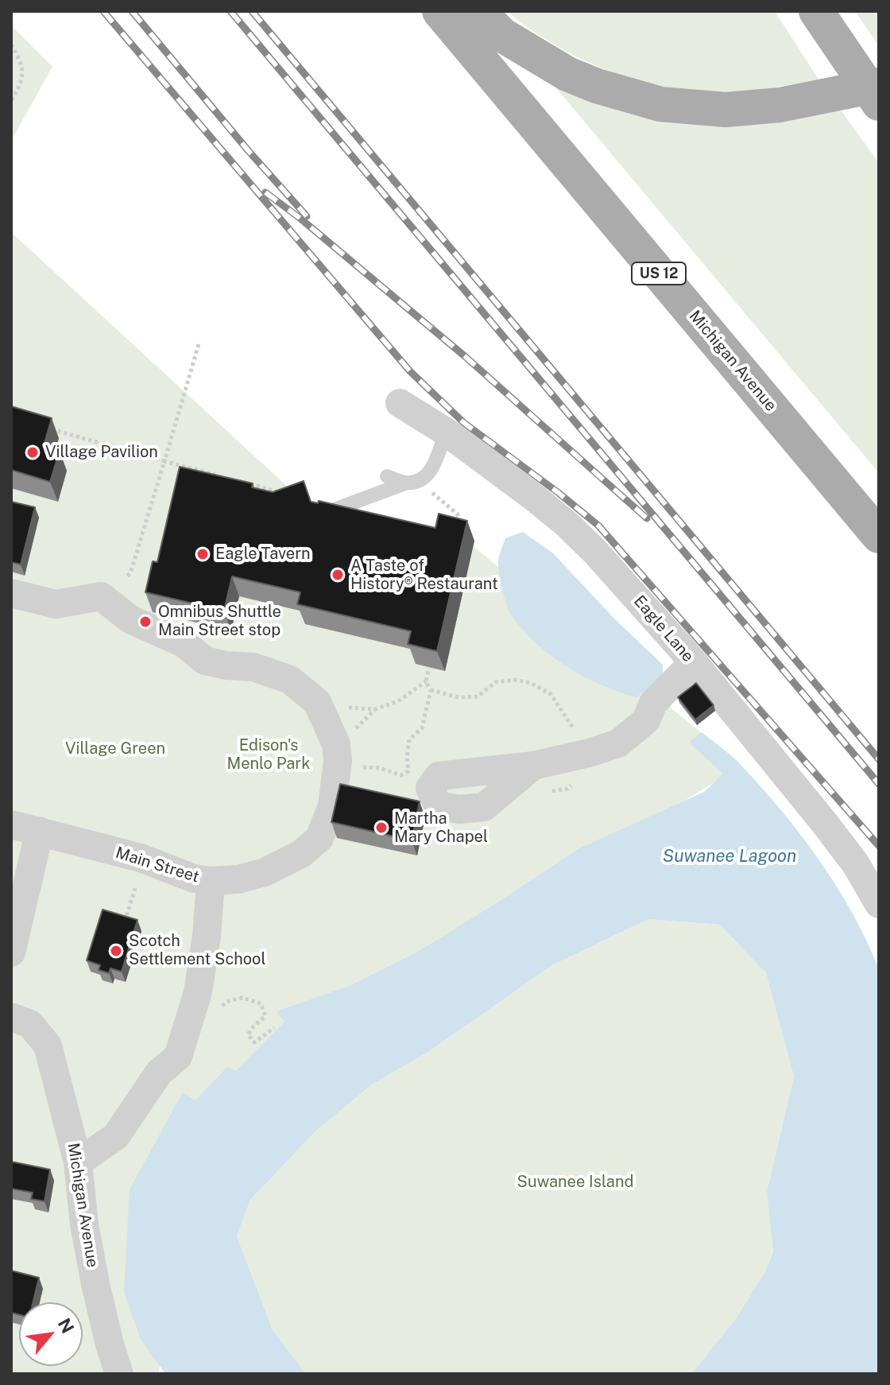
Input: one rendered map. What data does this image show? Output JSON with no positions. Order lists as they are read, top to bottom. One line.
{"streets":{"main road":["US 12","Michigan Avenue"],"street":["Eagle Lane","Main Street"]},"water":["Suwanee Lagoon"],"parks":["Edison's Menlo Park","Village Green","Suwanee Island"],"places":["Village Pavilion","Eagle Tavern","A Taste of History® Restaurant","Omnibus Shuttle Main Street stop","Martha Mary Chapel","Scotch Settlement School"],"north":"top right"}
